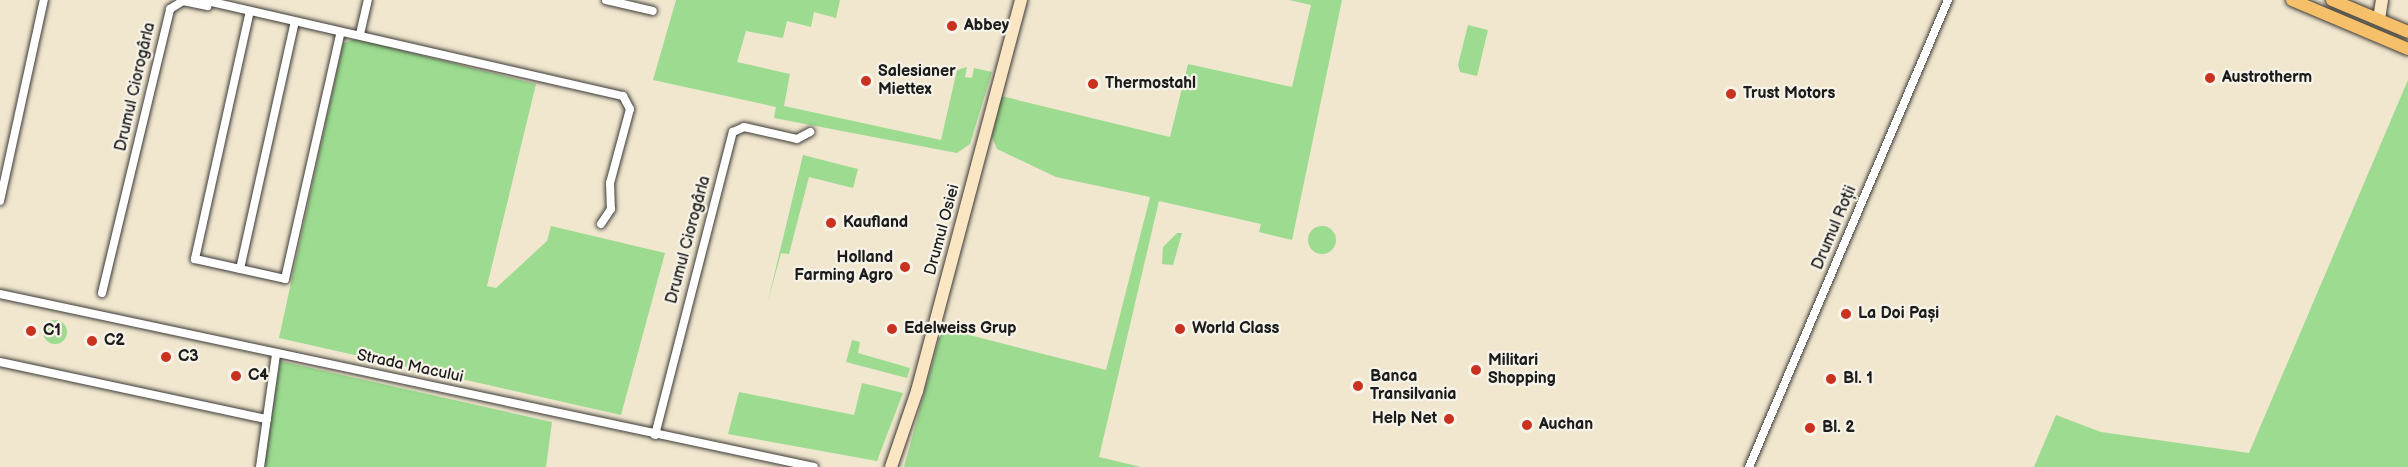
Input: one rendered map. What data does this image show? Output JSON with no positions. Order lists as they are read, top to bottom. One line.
{"streets":{"street":["Drumul Ciorogârla","Drumul Roții","Drumul Osiei","Strada Macului"]},"crossings":[["Drumul Ciorogârla","Strada Macului"]],"places":["Abbey","Austrotherm","Salesianer Miettex","Thermostahl","Trust Motors","Kaufland","Holland Farming Agro","La Doi Pași","Edelweiss Grup","World Class","C1","C2","C3","Militari Shopping","C4","Bl. 1","Banca Transilvania","Help Net","Auchan","Bl. 2"]}
